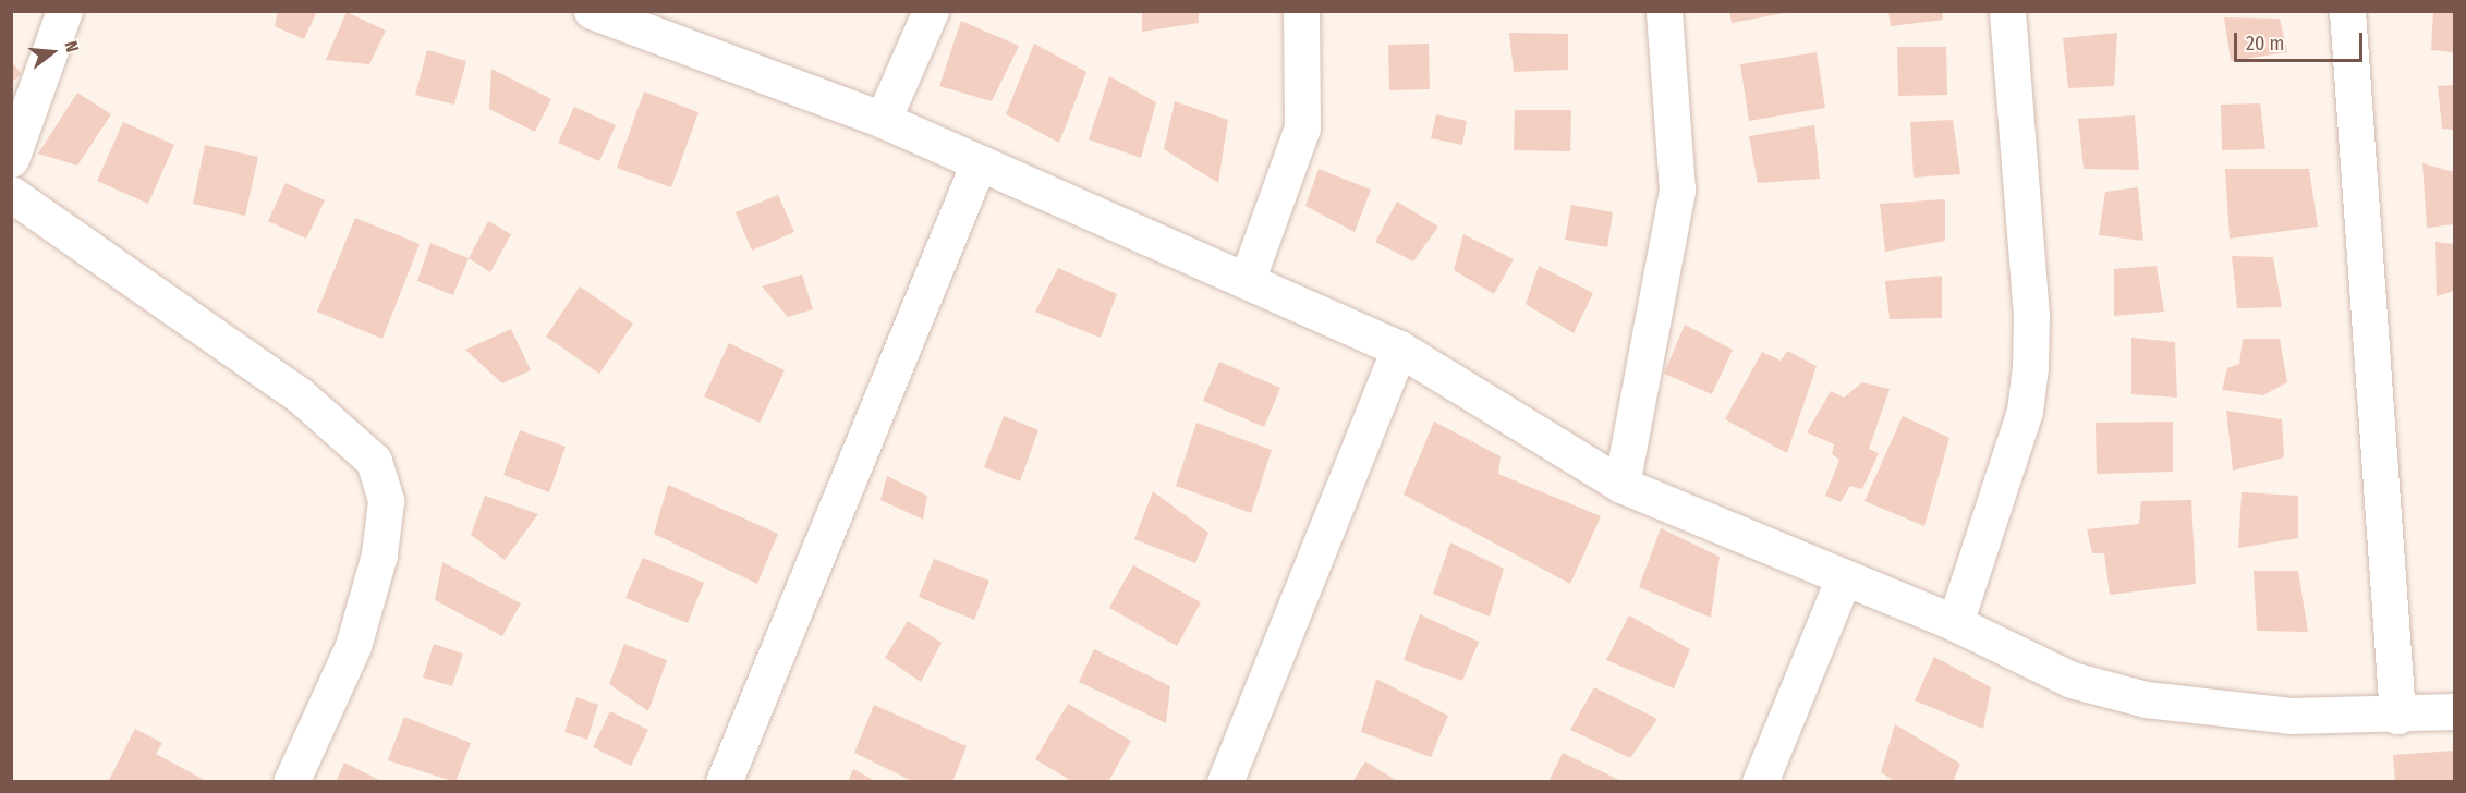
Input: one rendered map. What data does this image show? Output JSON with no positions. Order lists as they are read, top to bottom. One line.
{"scale_bar":"20 m","north":"right"}
